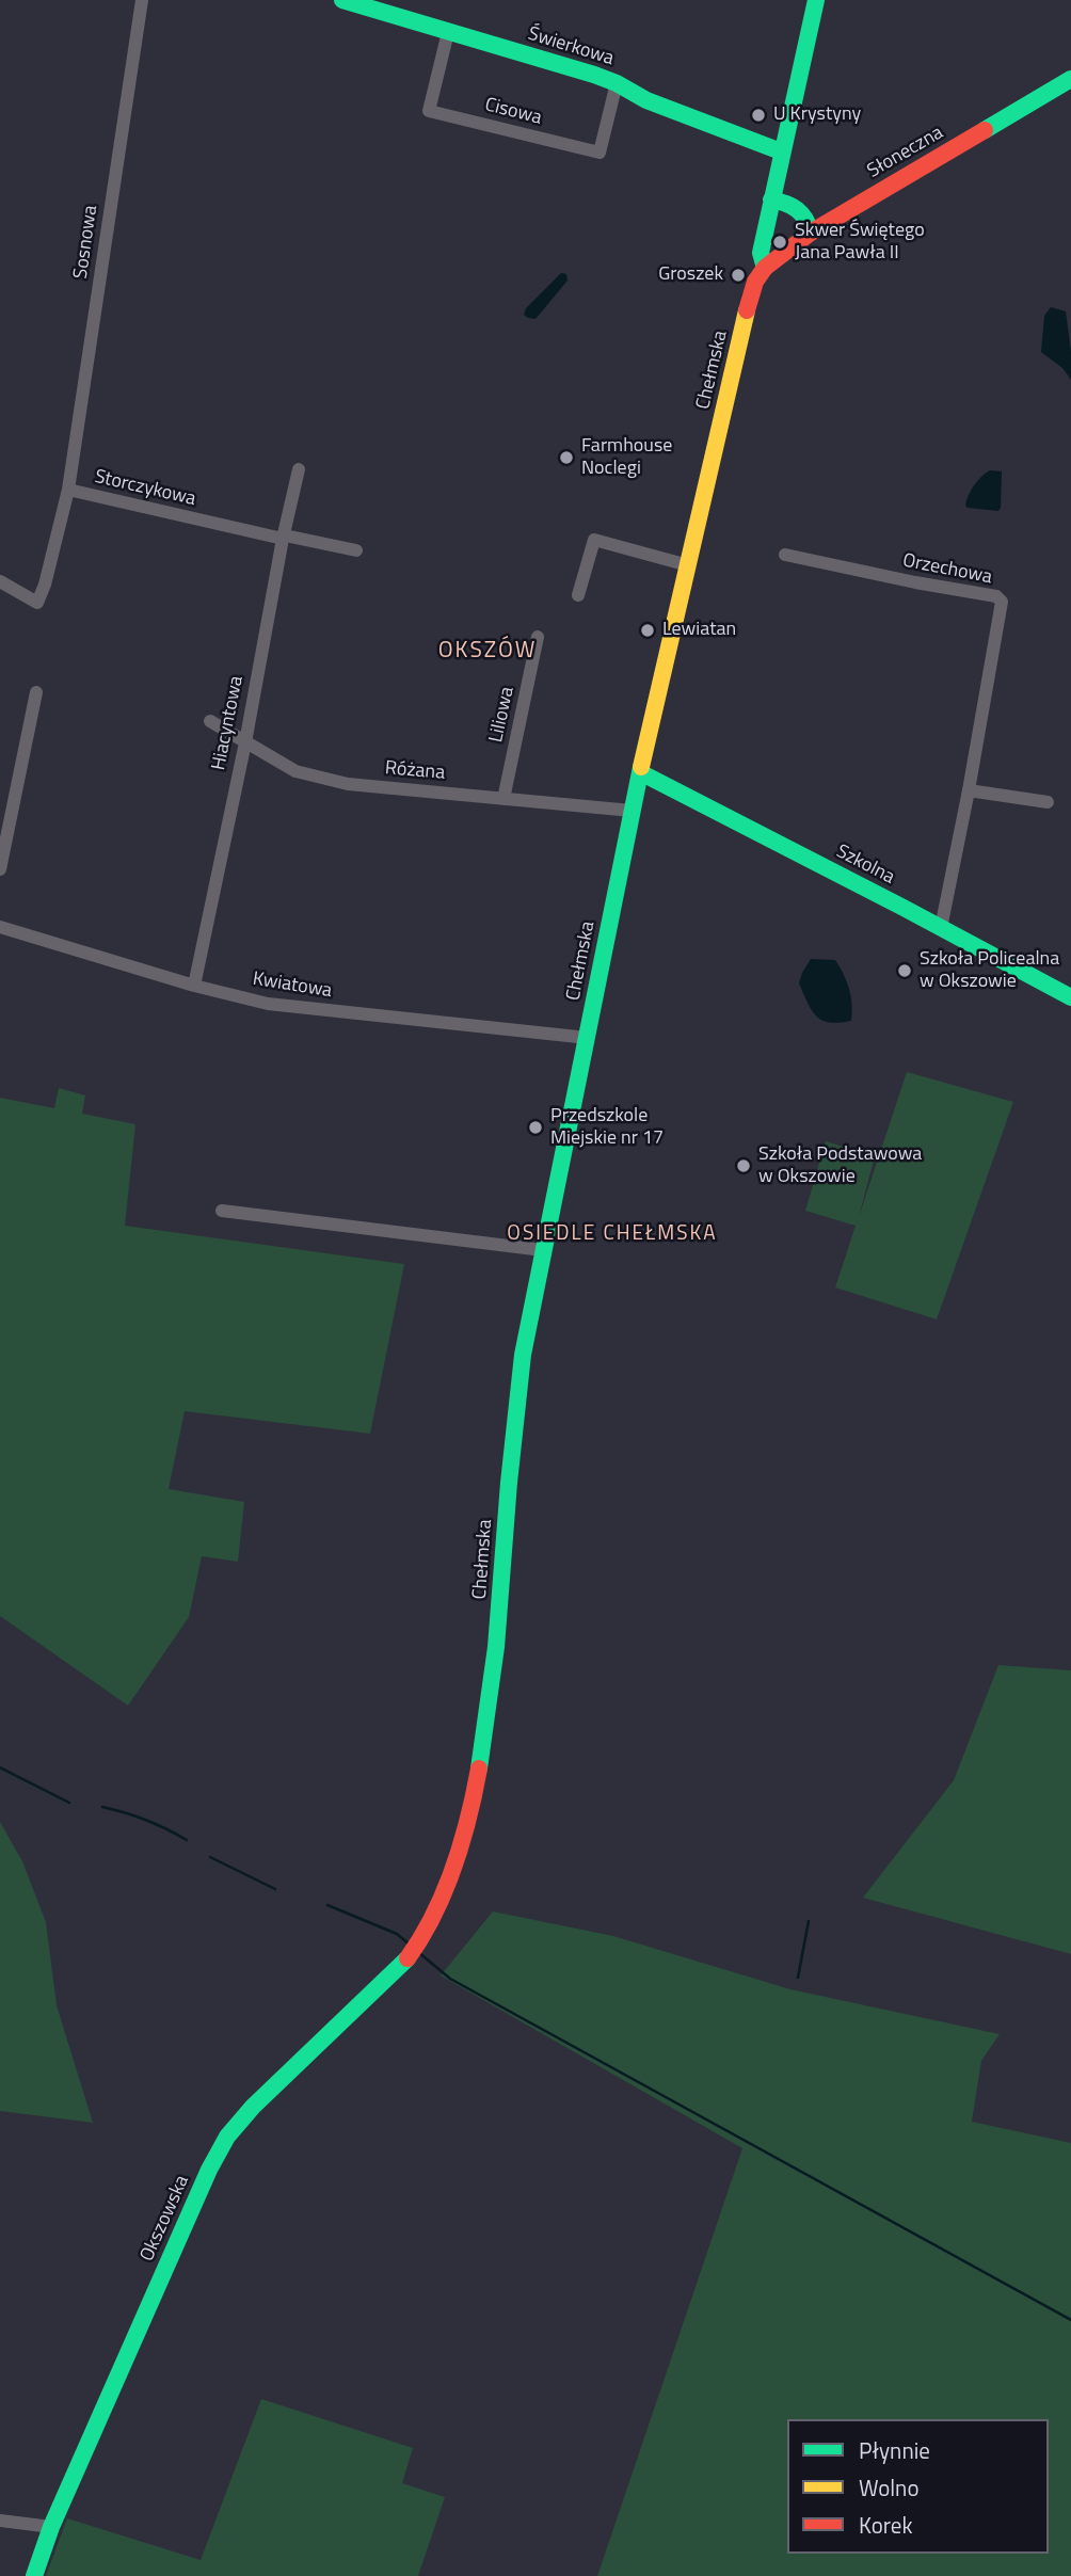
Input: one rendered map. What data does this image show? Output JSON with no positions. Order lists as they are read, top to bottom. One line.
{"streets":{"main road":["Świerkowa","Słoneczna","Chełmska","Szkolna","Okszowska"],"street":["Cisowa","Sosnowa","Storczykowa","Orzechowa","Liliowa","Hiacyntowa","Różana","Kwiatowa"]},"crossings":[["Świerkowa","Cisowa"],["Świerkowa","Chełmska"],["Słoneczna","Chełmska"],["Sosnowa","Storczykowa"],["Chełmska","Różana"],["Chełmska","Szkolna"],["Chełmska","Kwiatowa"],["Chełmska","Okszowska"],["Storczykowa","Hiacyntowa"],["Orzechowa","Szkolna"],["Liliowa","Różana"],["Hiacyntowa","Różana"],["Hiacyntowa","Kwiatowa"]],"districts":["OKSZÓW","OSIEDLE CHEŁMSKA"],"places":["U Krystyny","Skwer Świętego Jana Pawła II","Groszek","Farmhouse Noclegi","Lewiatan","Szkoła Policealna w Okszowie","Przedszkole Miejskie nr 17","Szkoła Podstawowa w Okszowie"],"legend":["Płynnie","Wolno","Korek"]}
